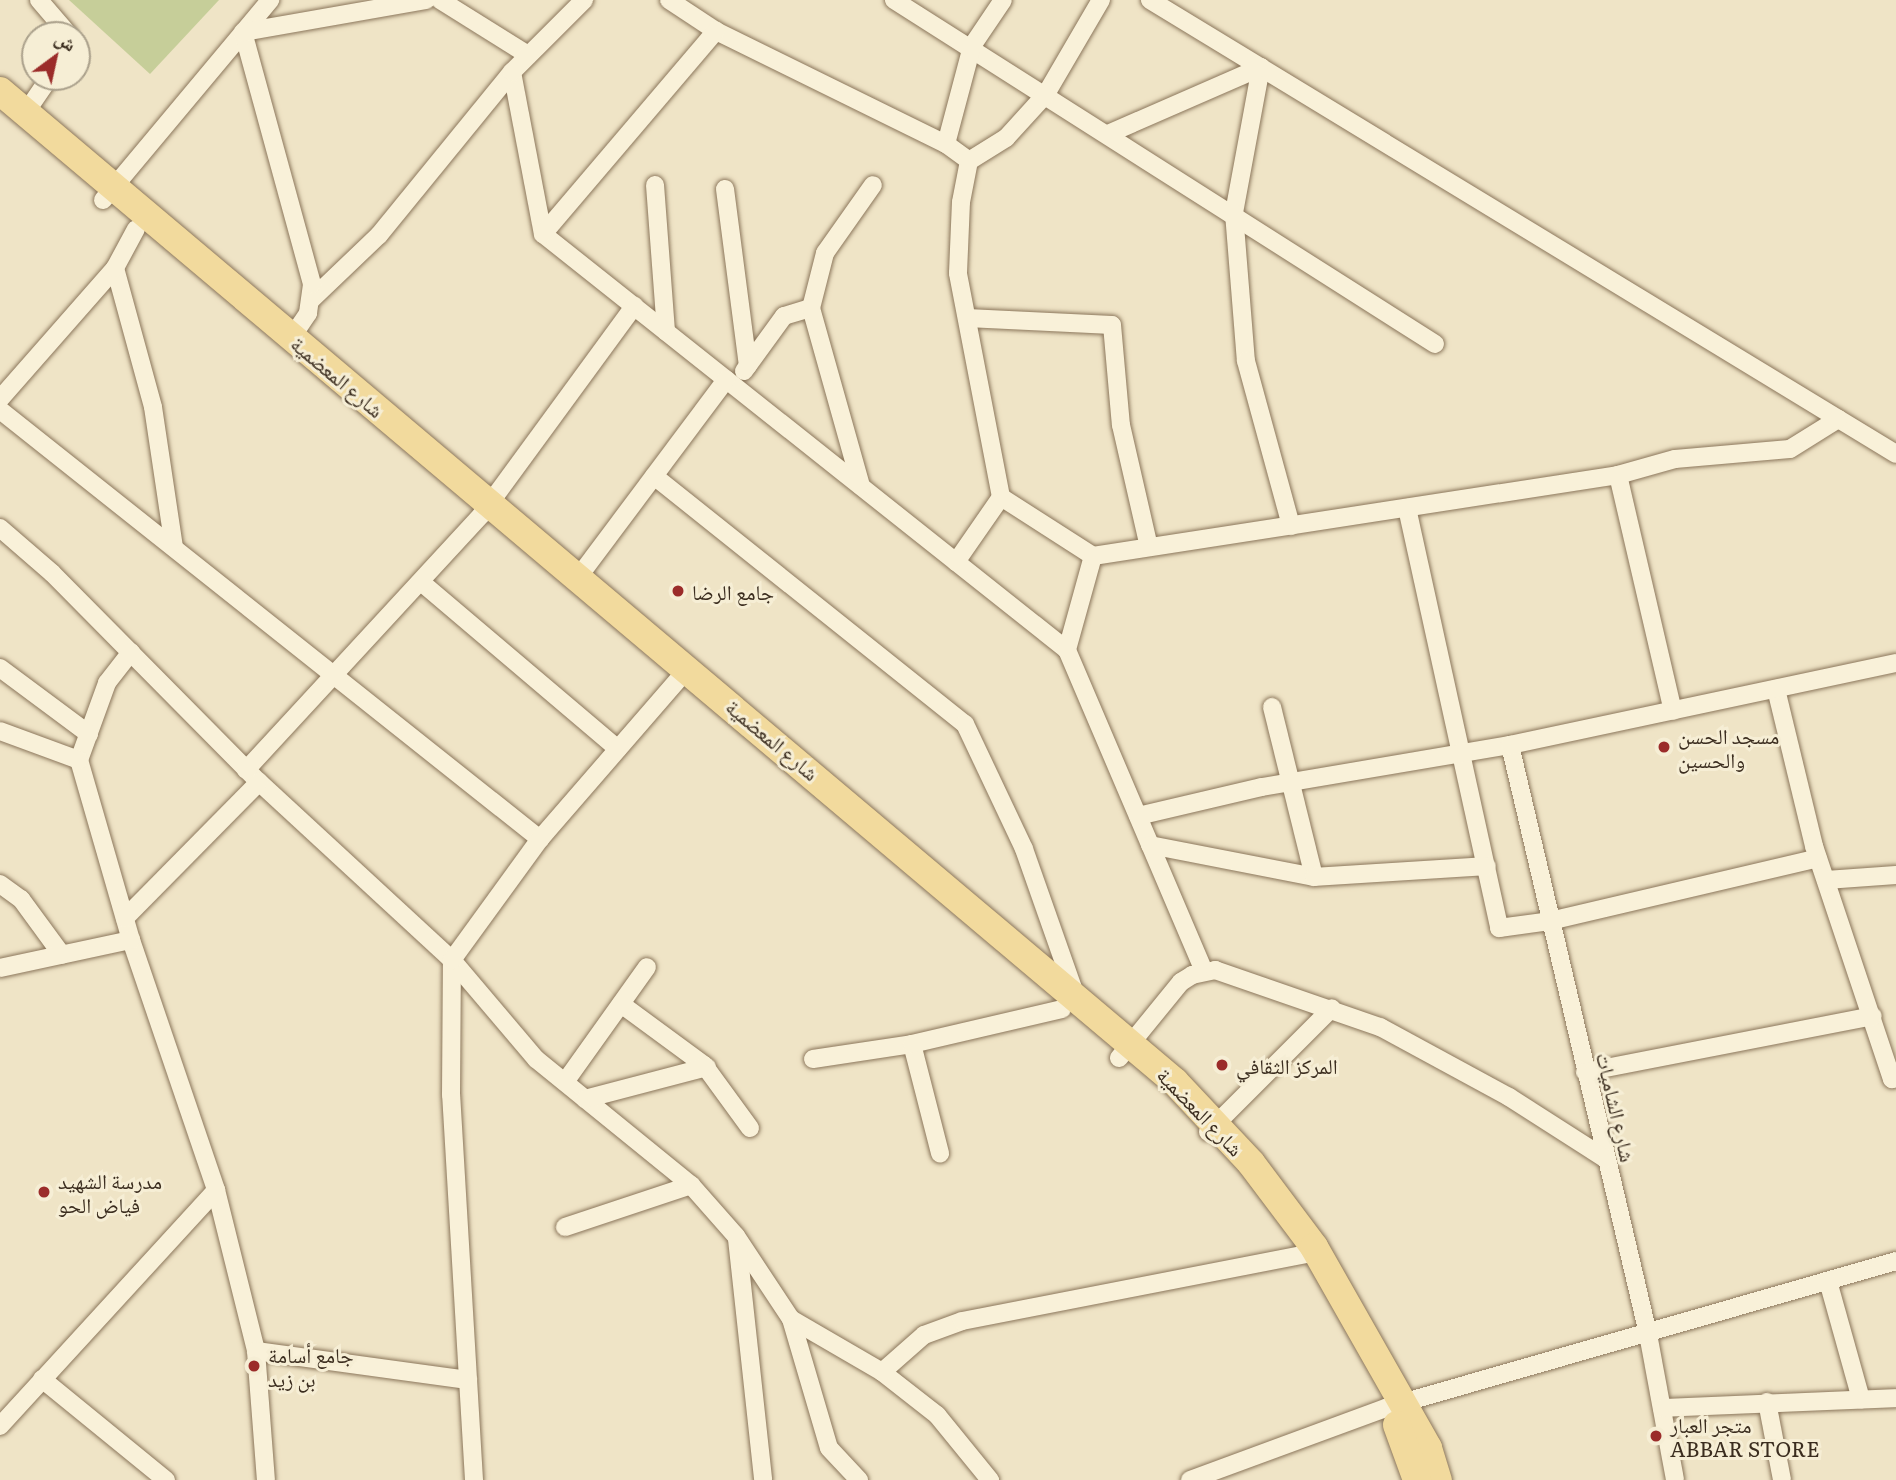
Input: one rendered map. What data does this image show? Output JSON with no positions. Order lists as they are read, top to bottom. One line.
{"streets":{"main road":["شارع المعضمية"],"street":["شارع الشاميات"]},"places":["جامع الرضا","مسجد الحسن والحسين","المركز الثقافي","مدرسة الشهيد فياض الحو","جامع أسامة بن زيد","متجر العبار ABBAR STORE"],"north":"top right"}
